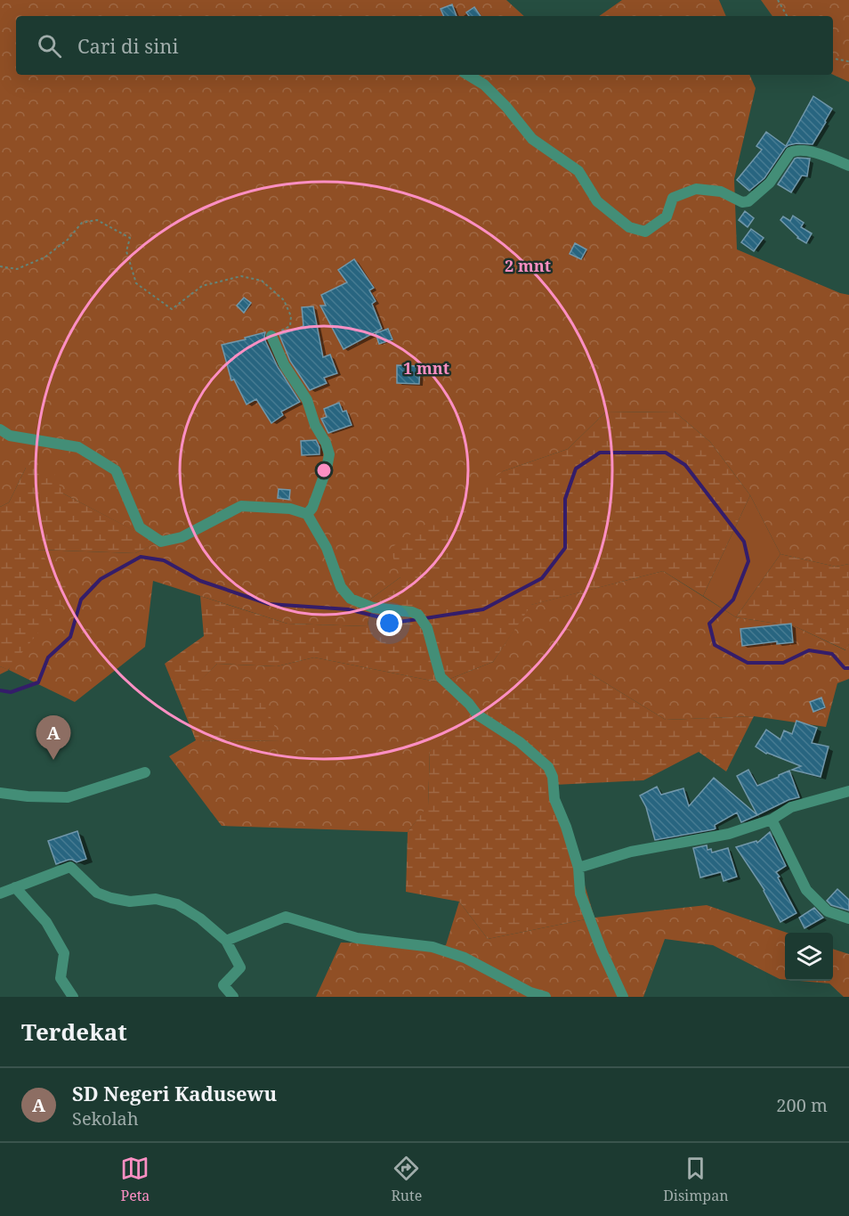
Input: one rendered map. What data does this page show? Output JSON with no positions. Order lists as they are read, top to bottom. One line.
{"page":{"search":"Cari di sini","pins":"A","heading":"Terdekat","list":[{"mark":"A","name":"SD Negeri Kadusewu","note":"Sekolah","value":"200 m"}],"nav":["Peta","Rute","Disimpan"]},"rings":["2 mnt","1 mnt"]}
